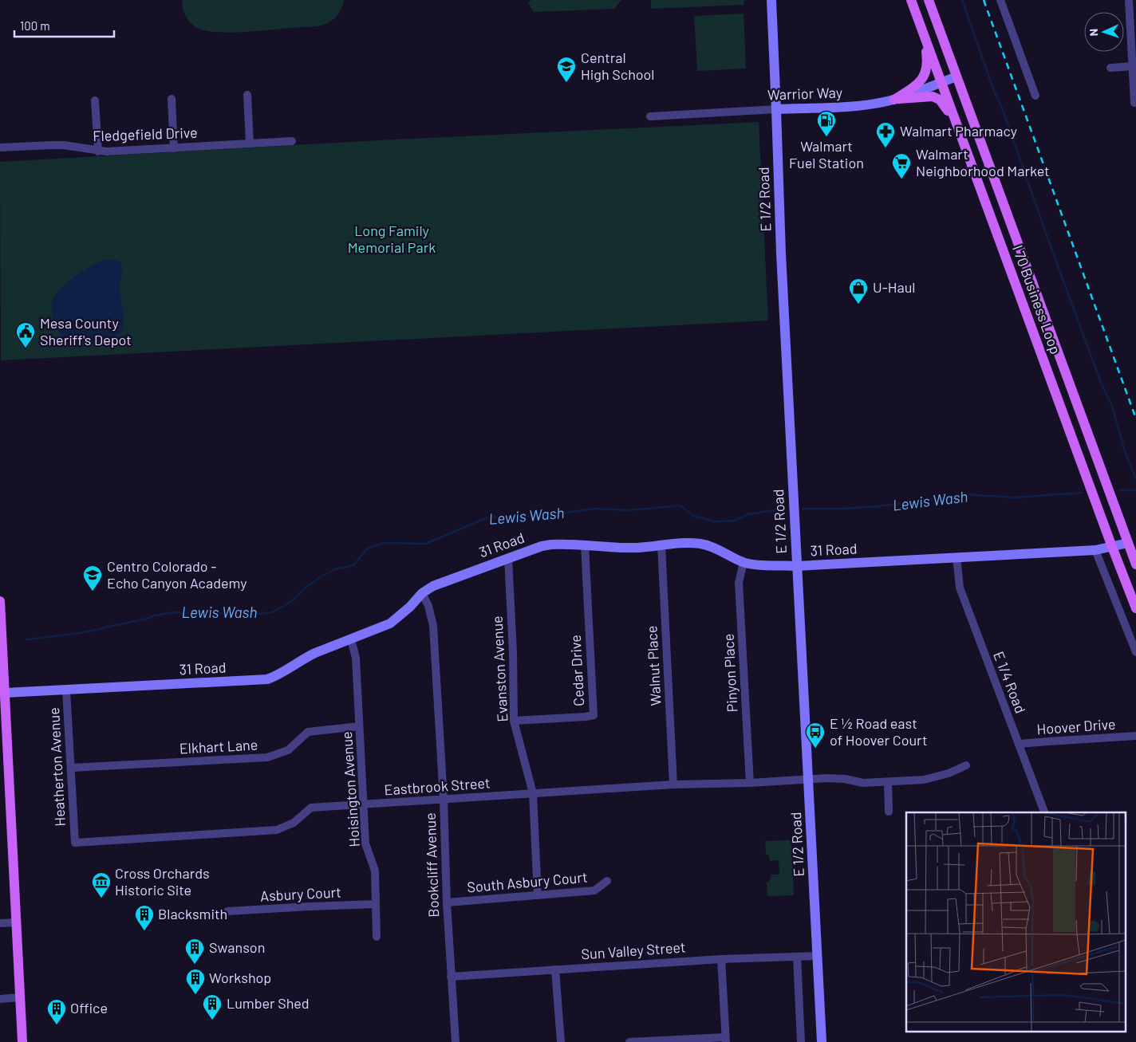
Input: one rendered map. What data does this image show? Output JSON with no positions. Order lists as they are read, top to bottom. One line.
{"streets":{"main road":["I 70 Business Loop"],"street":["Warrior Way","Fledgefield Drive","E 1/2 Road","31 Road","Walnut Place","Evanston Avenue","Cedar Drive","Pinyon Place","E 1/4 Road","Hoover Drive","Elkhart Lane","Heatherton Avenue","Eastbrook Street","Hoisington Avenue","Bookcliff Avenue","South Asbury Court","Asbury Court","Sun Valley Street"]},"crossings":[["Warrior Way","E 1/2 Road"],["Warrior Way","I 70 Business Loop"],["E 1/2 Road","31 Road"],["E 1/2 Road","Eastbrook Street"],["E 1/2 Road","Sun Valley Street"],["I 70 Business Loop","31 Road"],["31 Road","Walnut Place"],["31 Road","Evanston Avenue"],["31 Road","Cedar Drive"],["31 Road","Pinyon Place"],["31 Road","E 1/4 Road"],["31 Road","Heatherton Avenue"],["31 Road","Hoisington Avenue"],["31 Road","Bookcliff Avenue"],["Walnut Place","Eastbrook Street"],["Evanston Avenue","Cedar Drive"],["Evanston Avenue","Eastbrook Street"],["Evanston Avenue","South Asbury Court"],["Pinyon Place","Eastbrook Street"],["E 1/4 Road","Hoover Drive"],["Elkhart Lane","Heatherton Avenue"],["Elkhart Lane","Hoisington Avenue"],["Heatherton Avenue","Eastbrook Street"],["Eastbrook Street","Hoisington Avenue"],["Eastbrook Street","Bookcliff Avenue"],["Hoisington Avenue","Asbury Court"],["Bookcliff Avenue","South Asbury Court"],["Bookcliff Avenue","Sun Valley Street"]],"water":["Lewis Wash"],"parks":["Long Family Memorial Park"],"places":{"school or university":["Central High School","Centro Colorado - Echo Canyon Academy"],"fuel station":["Walmart Fuel Station"],"pharmacy":["Walmart Pharmacy"],"supermarket":["Walmart Neighborhood Market"],"shop":["U-Haul"],"public building":["Mesa County Sheriff's Depot"],"bus stop":["E ½ Road east of Hoover Court"],"museum":["Cross Orchards Historic Site"],"building":["Blacksmith","Swanson","Workshop","Lumber Shed","Office"]},"scale_bar":"100 m","north":"left"}
